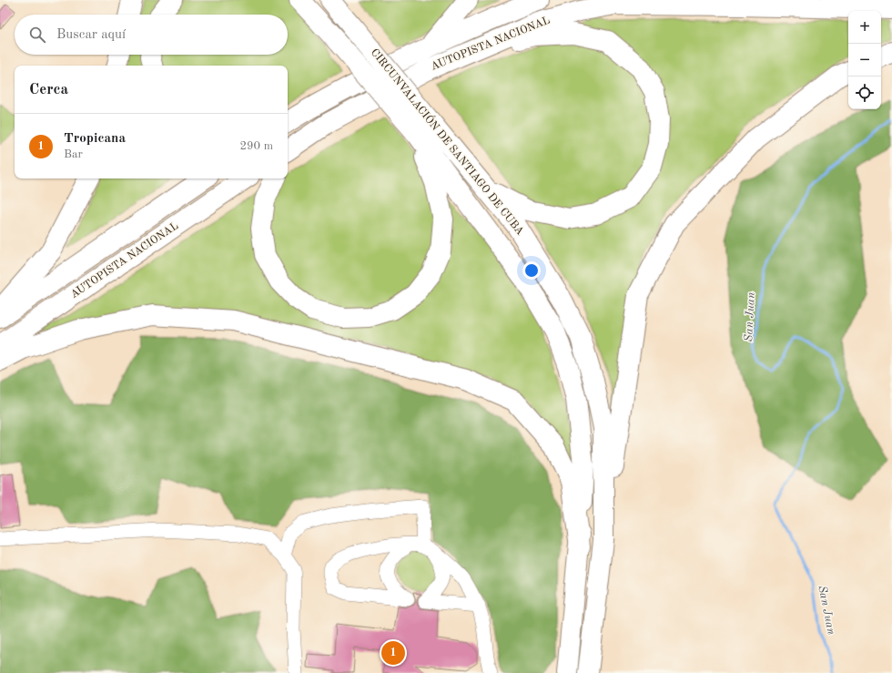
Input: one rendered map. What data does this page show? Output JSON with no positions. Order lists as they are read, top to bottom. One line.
{"streets":{"highway":["AUTOPISTA NACIONAL","CIRCUNVALACIÓN DE SANTIAGO DE CUBA"]},"water":["San Juan"],"page":{"map_buttons":["+","−"],"search":"Buscar aquí","heading":"Cerca","list":[{"mark":"1","name":"Tropicana","note":"Bar","value":"290 m"}],"pins":"1"}}
